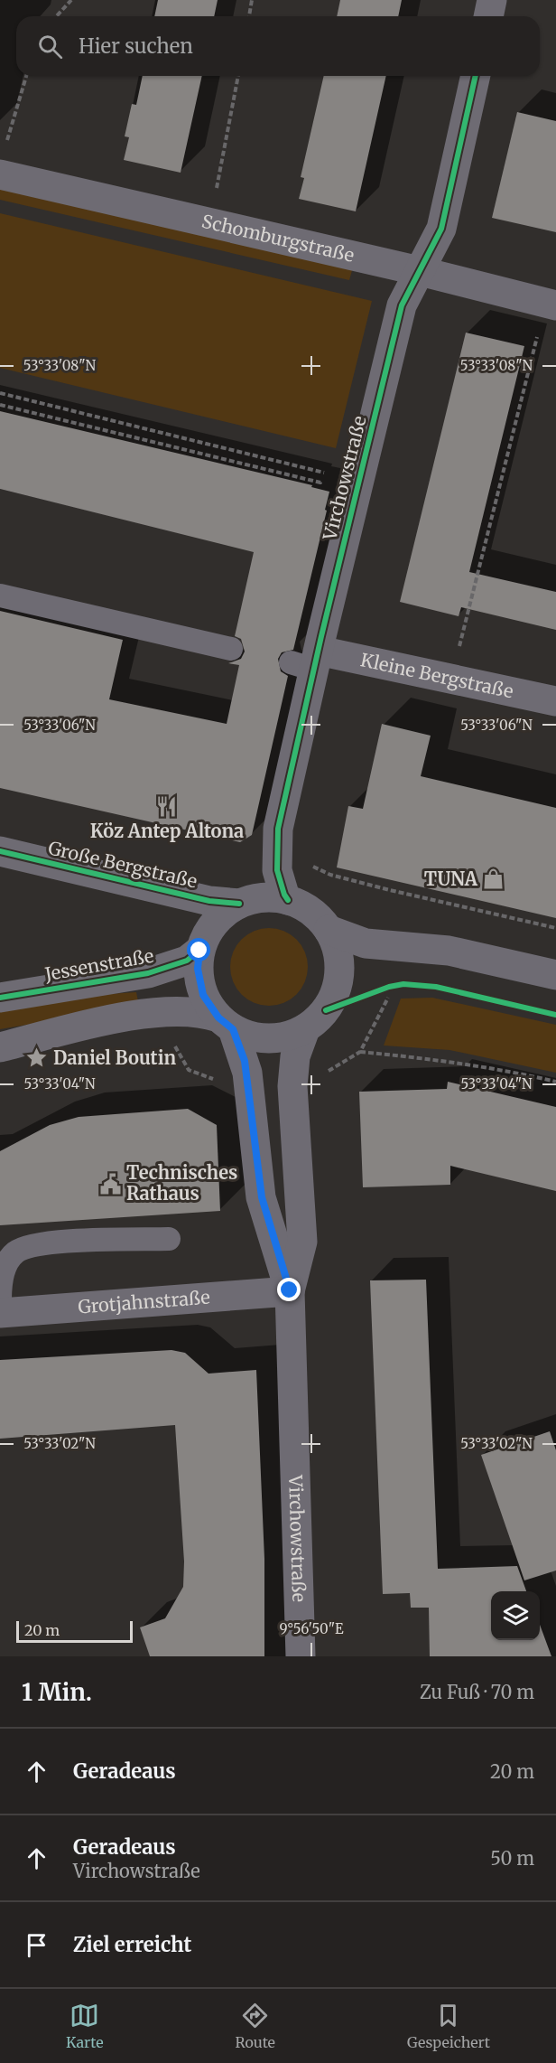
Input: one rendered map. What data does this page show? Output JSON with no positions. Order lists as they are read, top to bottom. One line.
{"streets":{"street":["Schomburgstraße","Virchowstraße","Kleine Bergstraße","Große Bergstraße","Jessenstraße","Grotjahnstraße"]},"crossings":[["Schomburgstraße","Virchowstraße"],["Virchowstraße","Kleine Bergstraße"],["Virchowstraße","Große Bergstraße"],["Virchowstraße","Jessenstraße"],["Virchowstraße","Grotjahnstraße"],["Große Bergstraße","Jessenstraße"]],"places":{"restaurant":["Köz Antep Altona"],"shop":["TUNA"],"place":["Daniel Boutin"],"public building":["Technisches Rathaus"]},"scale_bar":"20 m","page":{"search":"Hier suchen","scale":"20 m","heading":["1 Min.","Zu Fuß · 70 m"],"list":[["Geradeaus","20 m"],["Geradeaus","Virchowstraße","50 m"],"Ziel erreicht"],"nav":["Karte","Route","Gespeichert"]},"coordinates":["53°33'08\"N","53°33'06\"N","53°33'04\"N","53°33'02\"N","9°56'50\"E"]}
